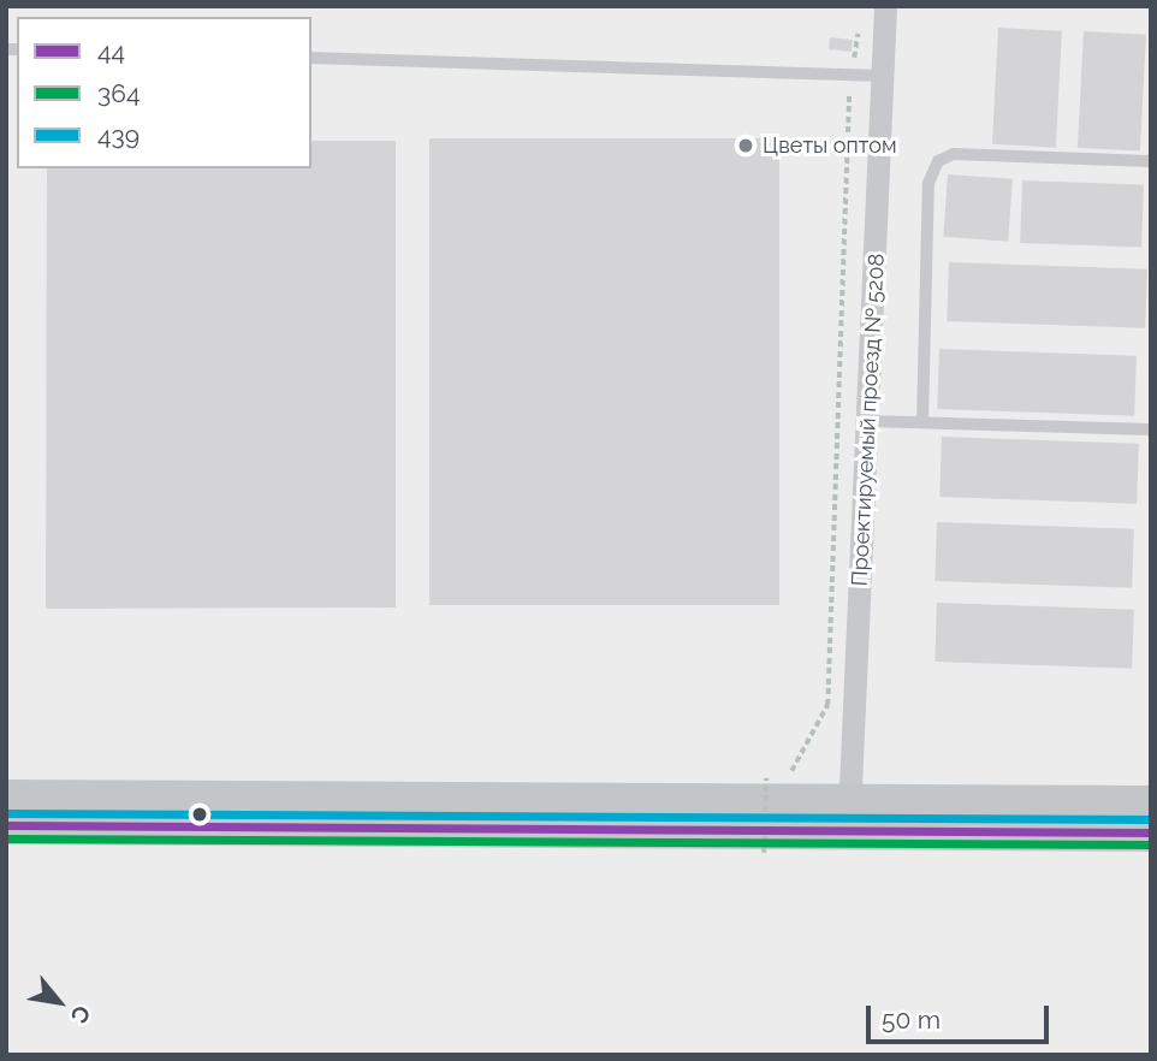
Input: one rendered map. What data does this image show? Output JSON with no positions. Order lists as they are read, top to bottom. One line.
{"streets":{"street":["Проектируемый проезд № 5208"]},"places":["Цветы оптом"],"lines":["transit line 439","transit line 44","transit line 364"],"legend":["44","364","439"],"scale_bar":"50 m","north":"bottom right"}
